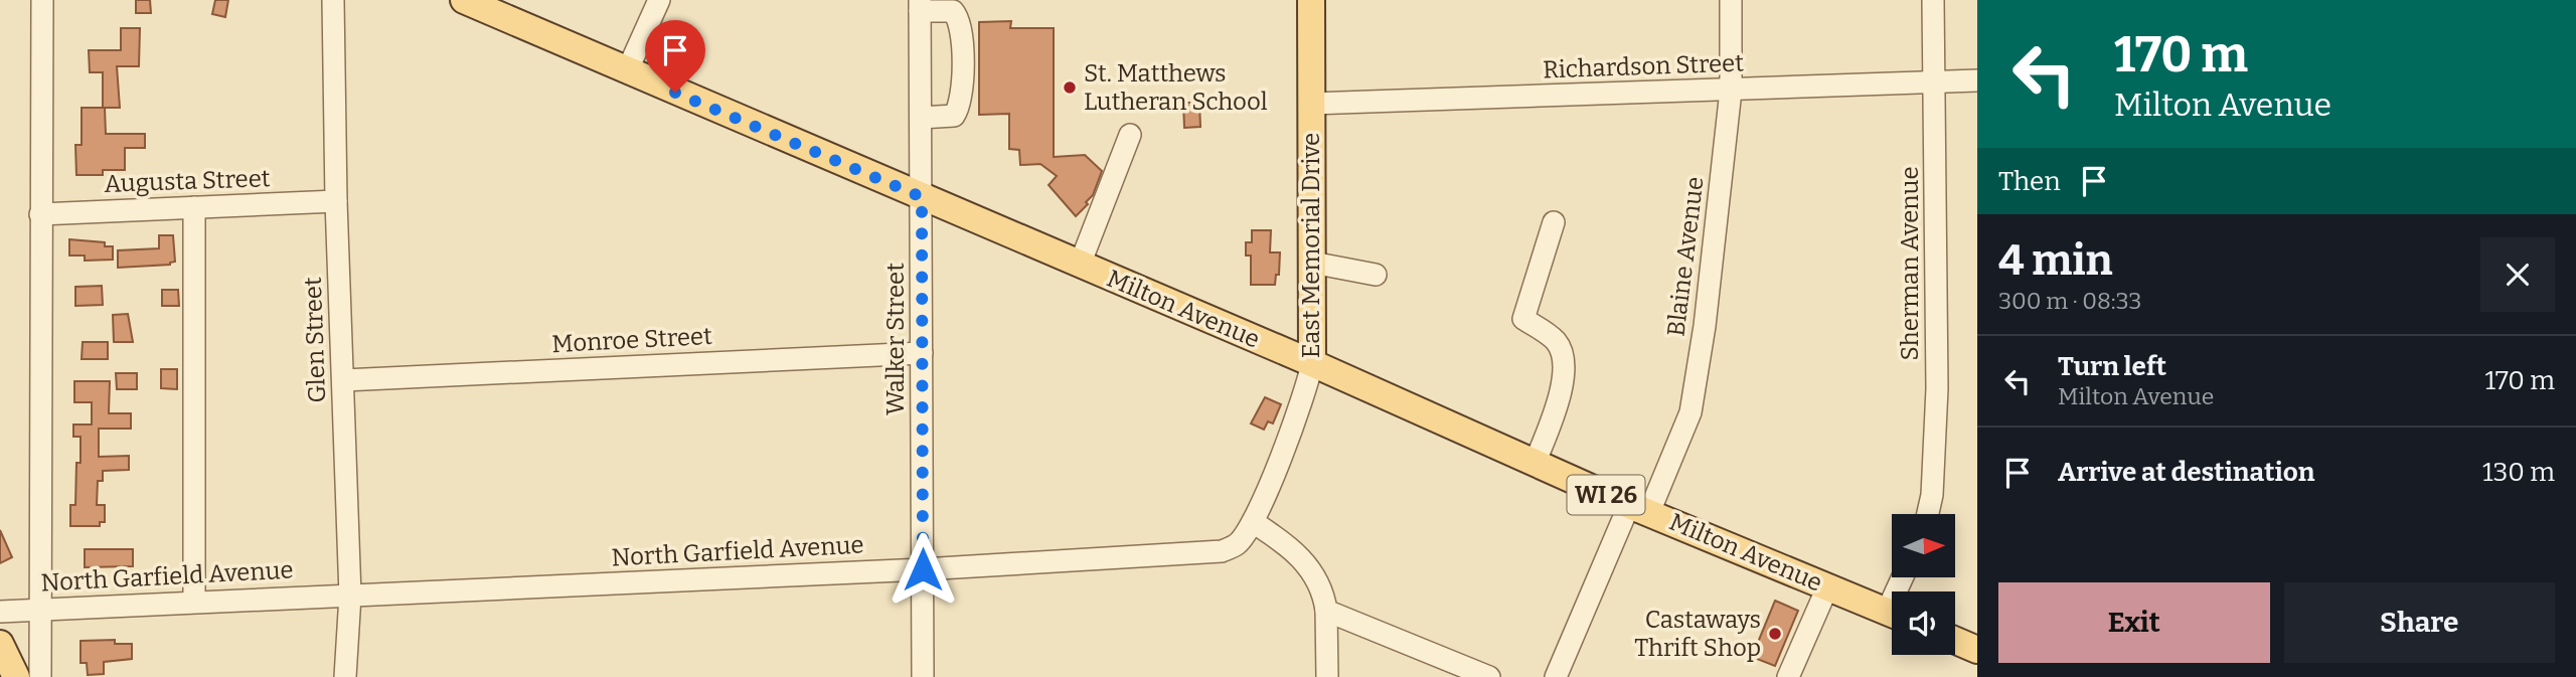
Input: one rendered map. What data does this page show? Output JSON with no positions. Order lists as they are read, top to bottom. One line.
{"streets":{"main road":["East Memorial Drive","Milton Avenue","WI 26"],"street":["Richardson Street","Augusta Street","Blaine Avenue","Sherman Avenue","Walker Street","Glen Street","Monroe Street","North Garfield Avenue"]},"crossings":[["Richardson Street","East Memorial Drive"],["Richardson Street","Blaine Avenue"],["Richardson Street","Sherman Avenue"],["Augusta Street","Glen Street"],["East Memorial Drive","Milton Avenue"],["East Memorial Drive","North Garfield Avenue"],["Blaine Avenue","Milton Avenue"],["Milton Avenue","Walker Street"],["Walker Street","Monroe Street"],["Walker Street","North Garfield Avenue"],["Glen Street","Monroe Street"],["Glen Street","North Garfield Avenue"]],"places":["St. Matthews Lutheran School","Castaways Thrift Shop"],"north":"right","page":{"turn":["170 m","Milton Avenue"],"then":"Then","heading":["4 min","300 m · 08:33"],"list":[{"name":"Turn left","note":"Milton Avenue","value":"170 m"},{"name":"Arrive at destination","value":"130 m"}],"buttons":["Exit","Share"]}}
